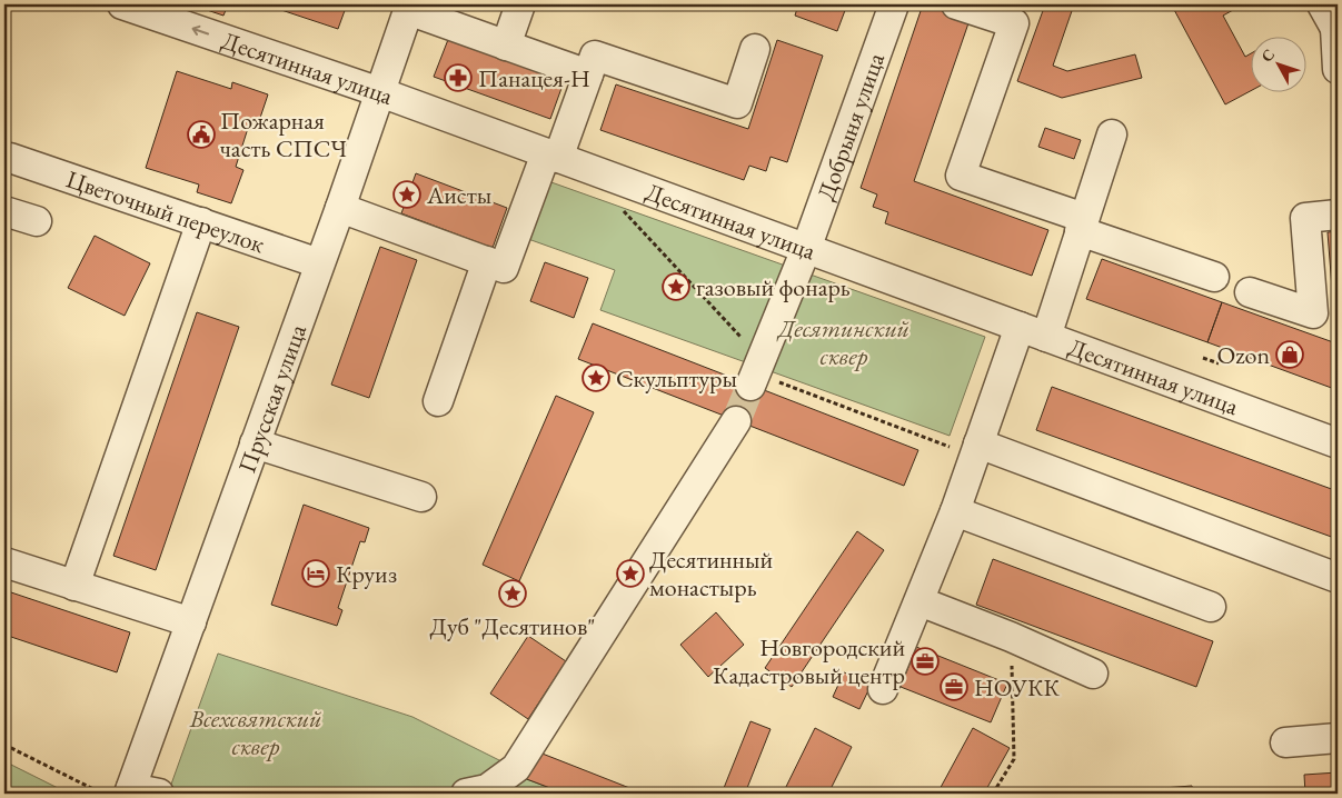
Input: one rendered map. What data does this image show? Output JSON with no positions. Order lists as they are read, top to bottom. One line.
{"streets":{"street":["Десятинная улица","Добрыня улица","Цветочный переулок","Прусская улица"]},"crossings":[["Десятинная улица","Добрыня улица"],["Десятинная улица","Прусская улица"],["Цветочный переулок","Прусская улица"]],"parks":["Десятинский сквер","Всехсвятский сквер"],"places":{"pharmacy":["Панацея-Н"],"public building":["Пожарная часть СПСЧ"],"place":["Аисты","газовый фонарь","Скульптуры","Десятинный монастырь","Дуб \"Десятинов\""],"shop":["Ozon"],"hotel":["Круиз"],"office":["Новгородский Кадастровый центр","НОУКК"]},"north":"top left"}
